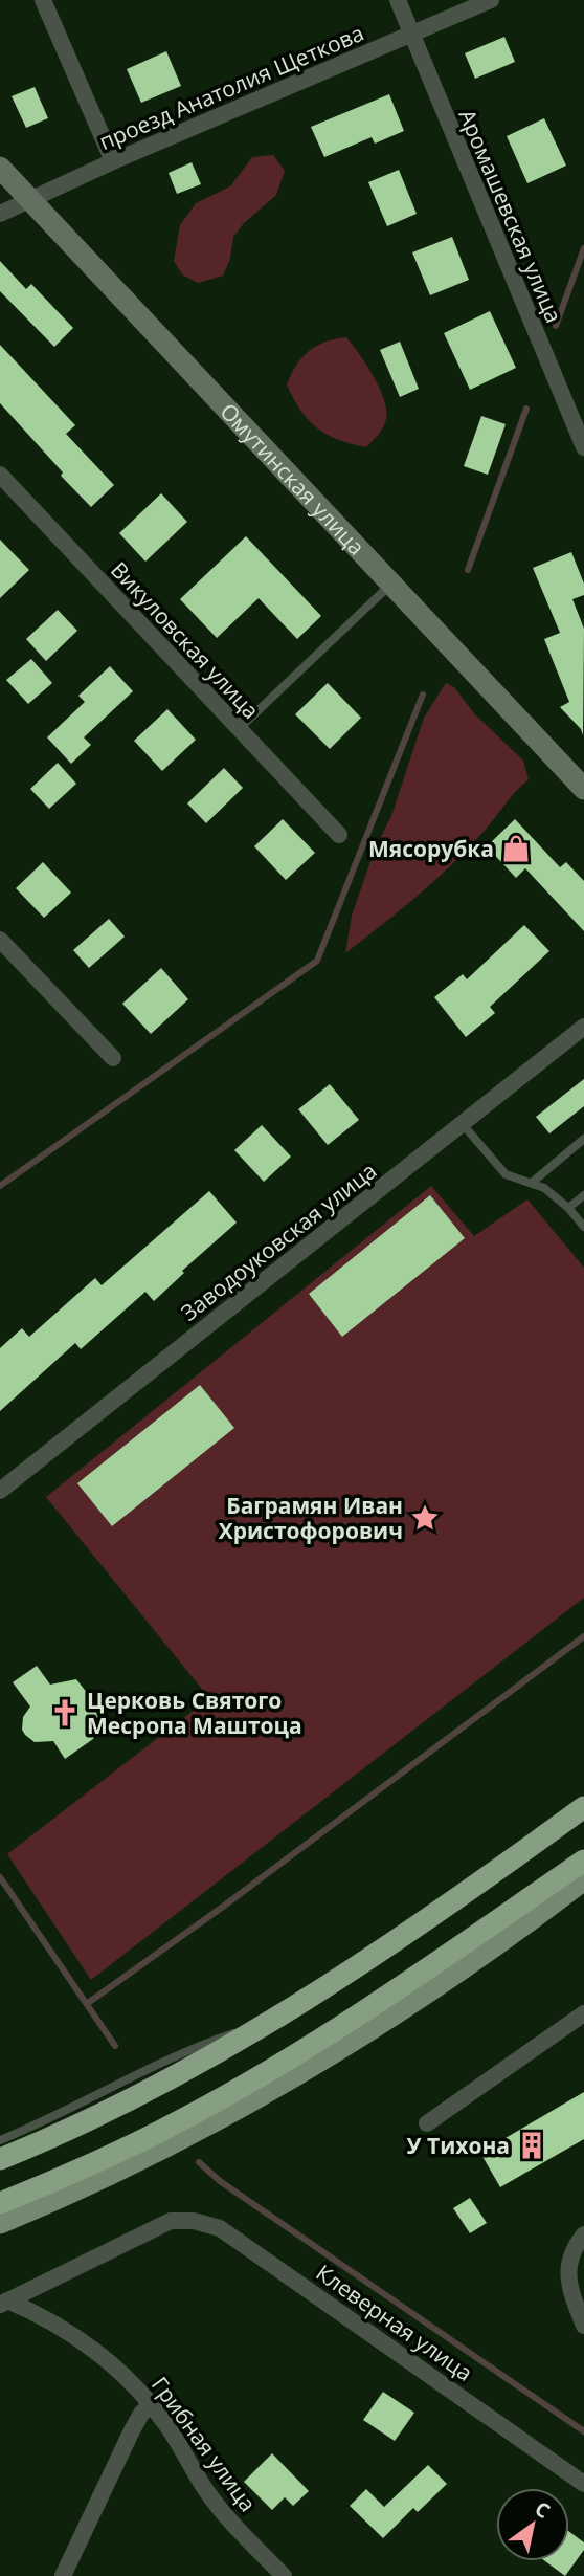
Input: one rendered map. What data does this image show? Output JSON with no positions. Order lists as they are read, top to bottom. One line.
{"streets":{"street":["проезд Анатолия Щеткова","Аромашевская улица","Омутинская улица","Викуловская улица","Заводоуковская улица","Клеверная улица","Грибная улица"]},"crossings":[["проезд Анатолия Щеткова","Аромашевская улица"],["проезд Анатолия Щеткова","Омутинская улица"],["Клеверная улица","Грибная улица"]],"places":{"shop":["Мясорубка"],"place":["Баграмян Иван Христофорович"],"church":["Церковь Святого Месропа Маштоца"],"building":["У Тихона"]},"north":"top right"}
